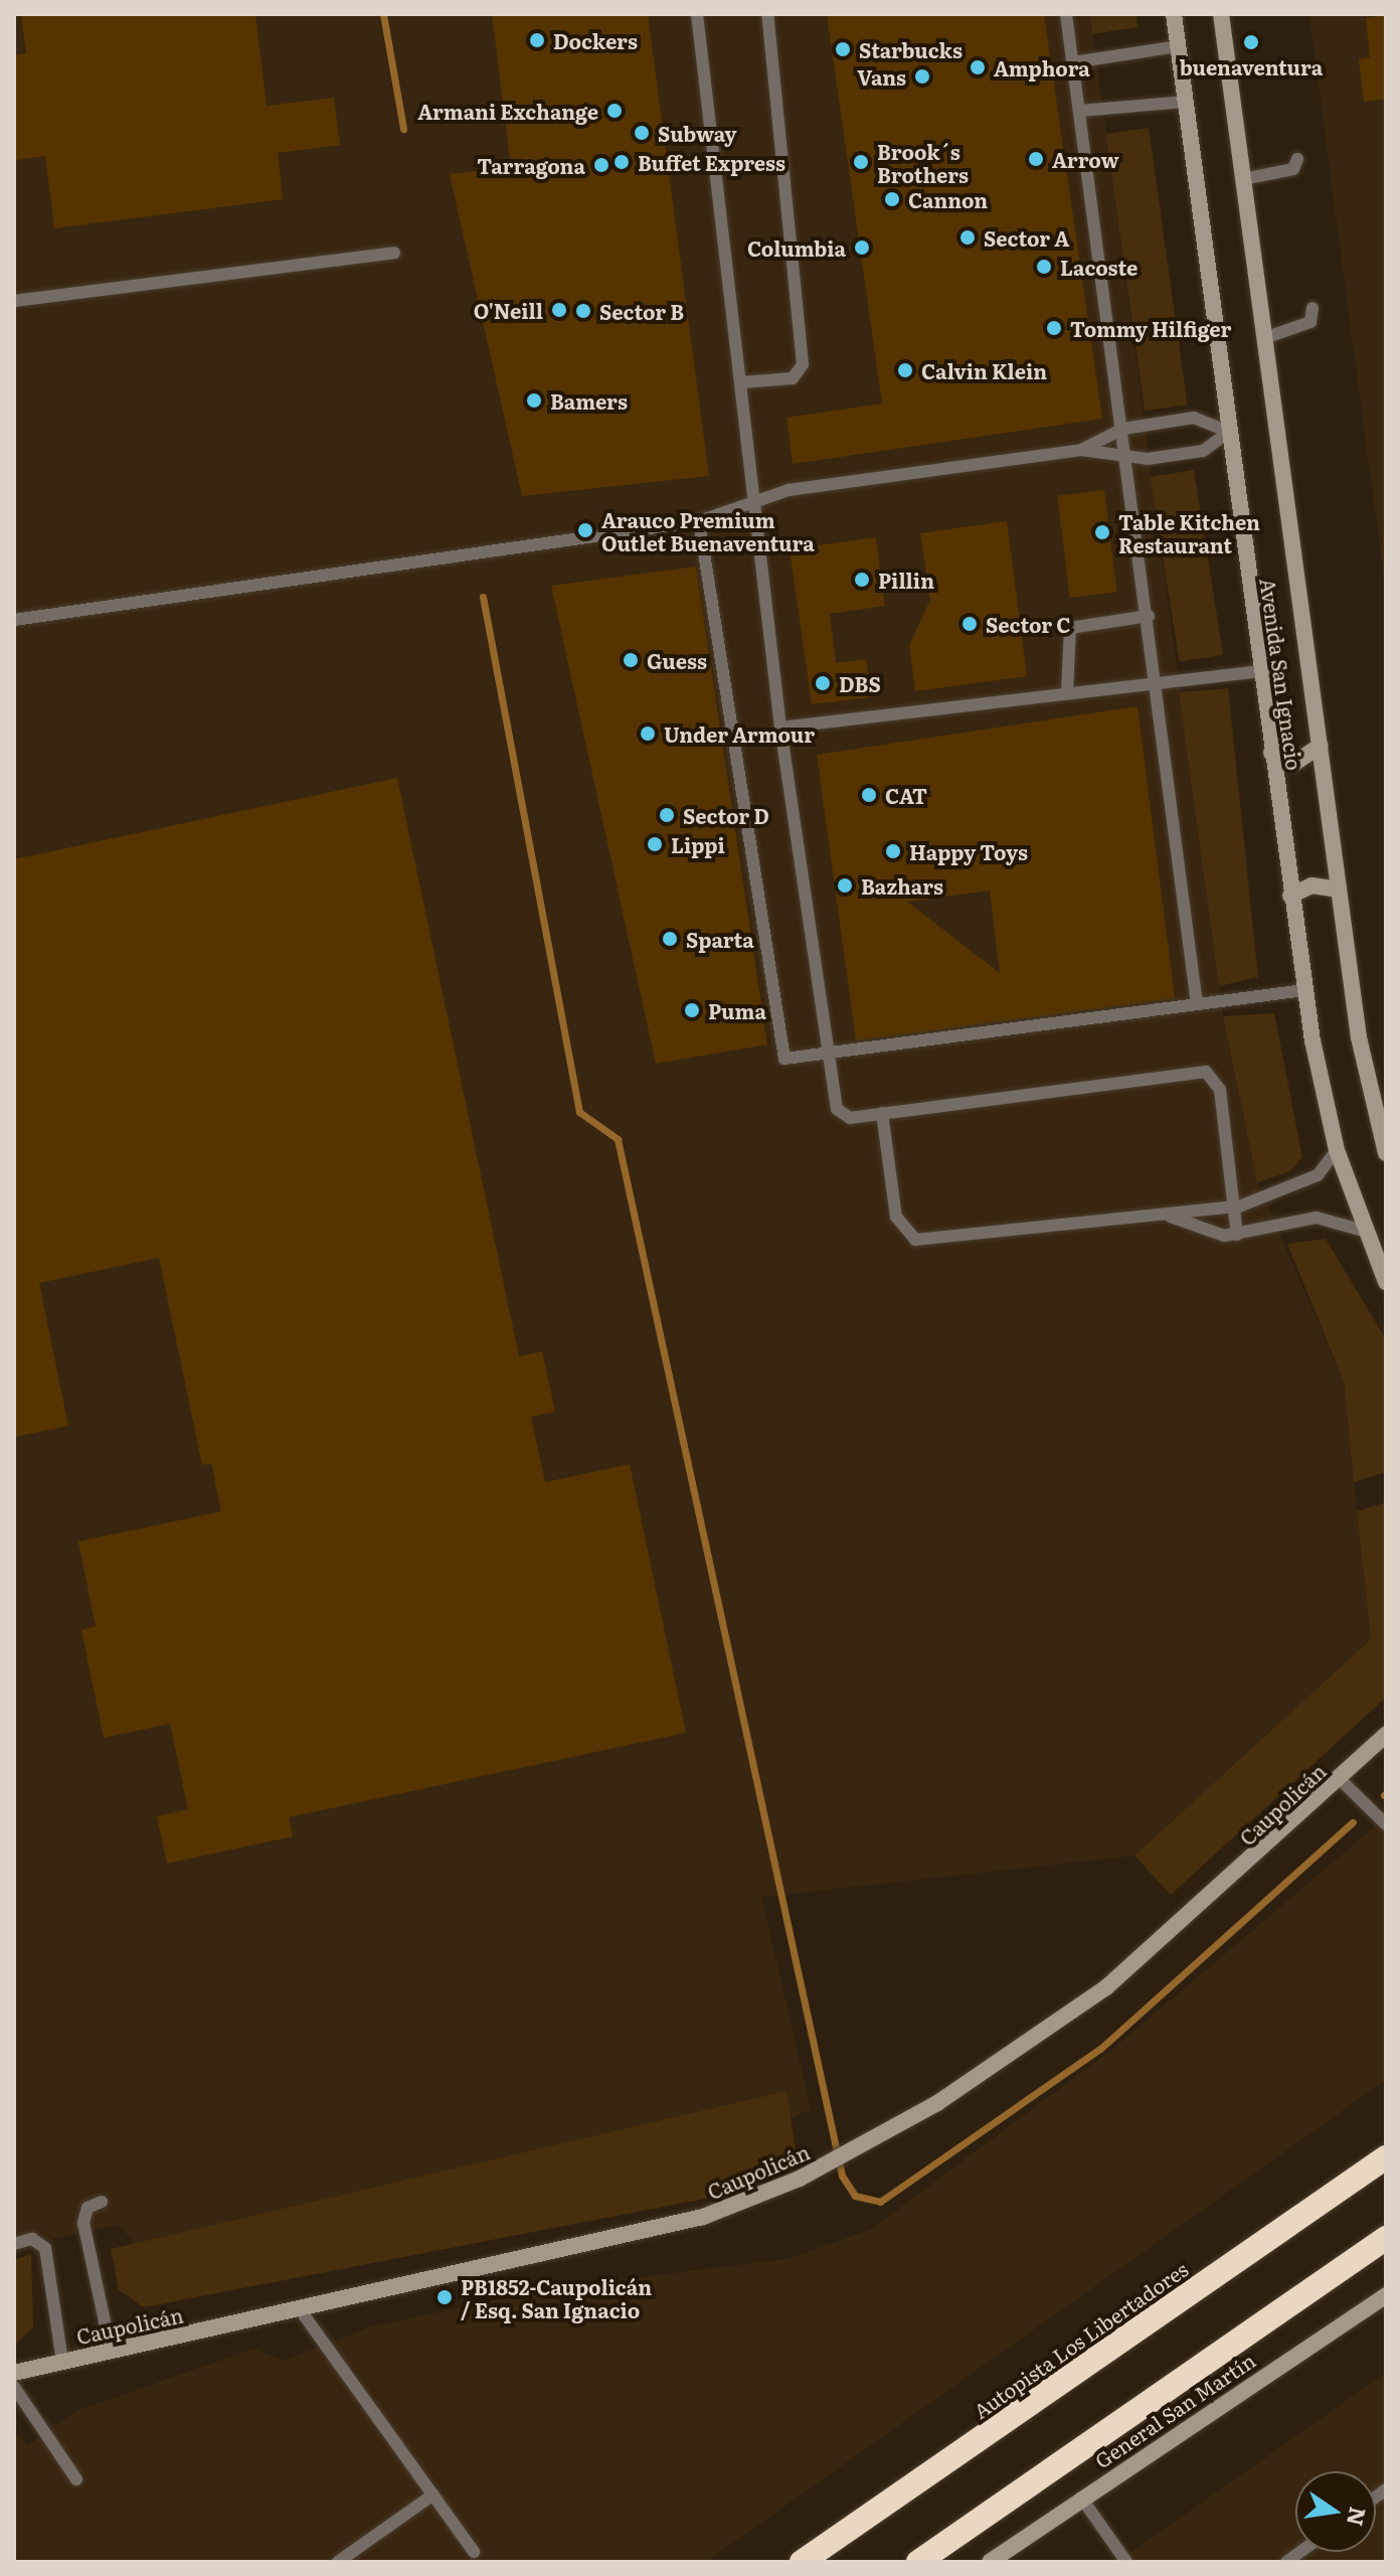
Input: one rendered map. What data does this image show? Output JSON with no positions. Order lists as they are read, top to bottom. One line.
{"streets":{"highway":["Autopista Los Libertadores"],"main road":["Avenida San Ignacio","Caupolicán","General San Martín"]},"places":["Dockers","buenaventura","Starbucks","Amphora","Vans","Armani Exchange","Subway","Arrow","Buffet Express","Brook´s Brothers","Tarragona","Cannon","Sector A","Columbia","Lacoste","O'Neill","Sector B","Tommy Hilfiger","Calvin Klein","Bamers","Arauco Premium Outlet Buenaventura","Table Kitchen Restaurant","Pillin","Sector C","Guess","DBS","Under Armour","CAT","Sector D","Lippi","Happy Toys","Bazhars","Sparta","Puma","PB1852-Caupolicán / Esq. San Ignacio"],"north":"right"}
